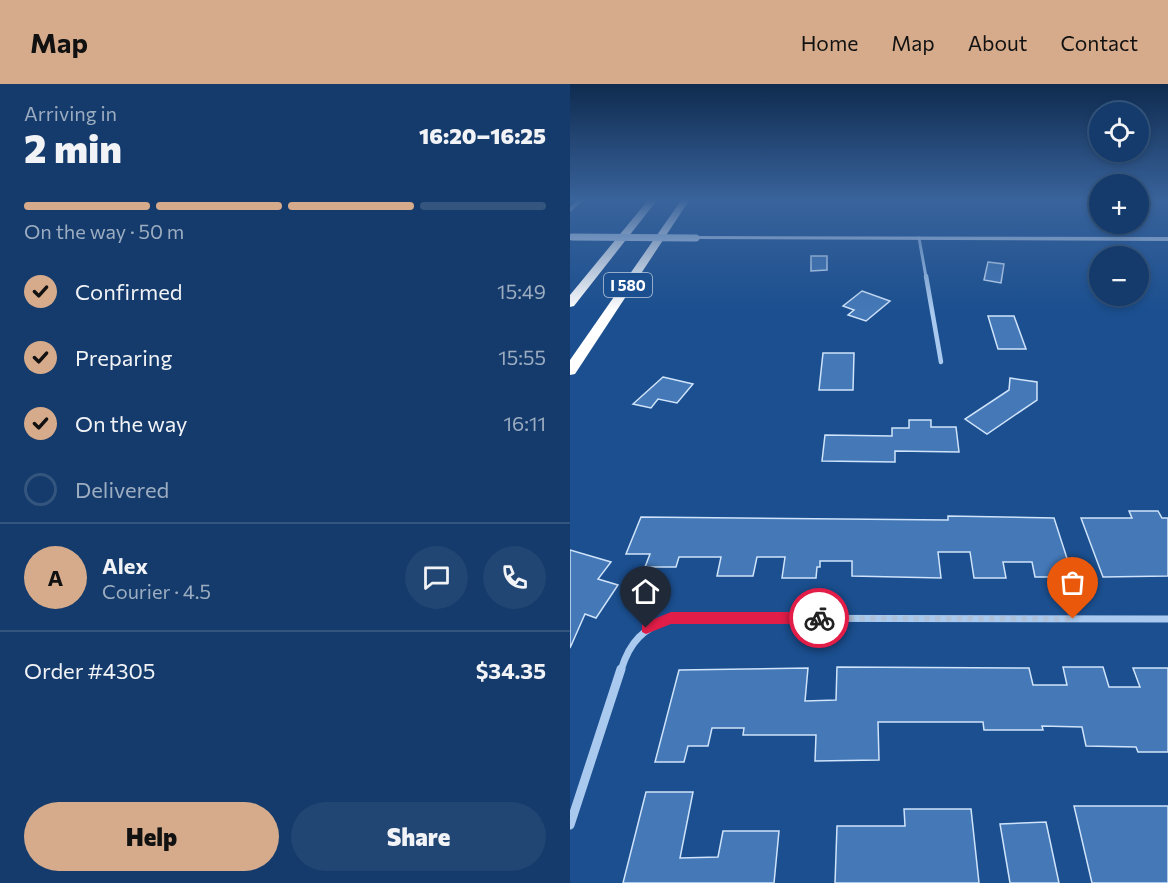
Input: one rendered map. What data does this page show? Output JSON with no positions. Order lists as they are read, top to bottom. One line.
{"streets":{"highway":["I 580"]},"page":{"header":"Map","nav":["Home","Map","About","Contact"],"heading":["2 min","Arriving in","16:20–16:25"],"panel":["Alex","Courier · 4.5","Order #4305","$34.35"],"map_buttons":["+","−"],"bar":"On the way · 50 m","list":[["Confirmed","15:49"],["Preparing","15:55"],["On the way","16:11"],"Delivered"],"round":"A","buttons":["Help","Share"]}}
